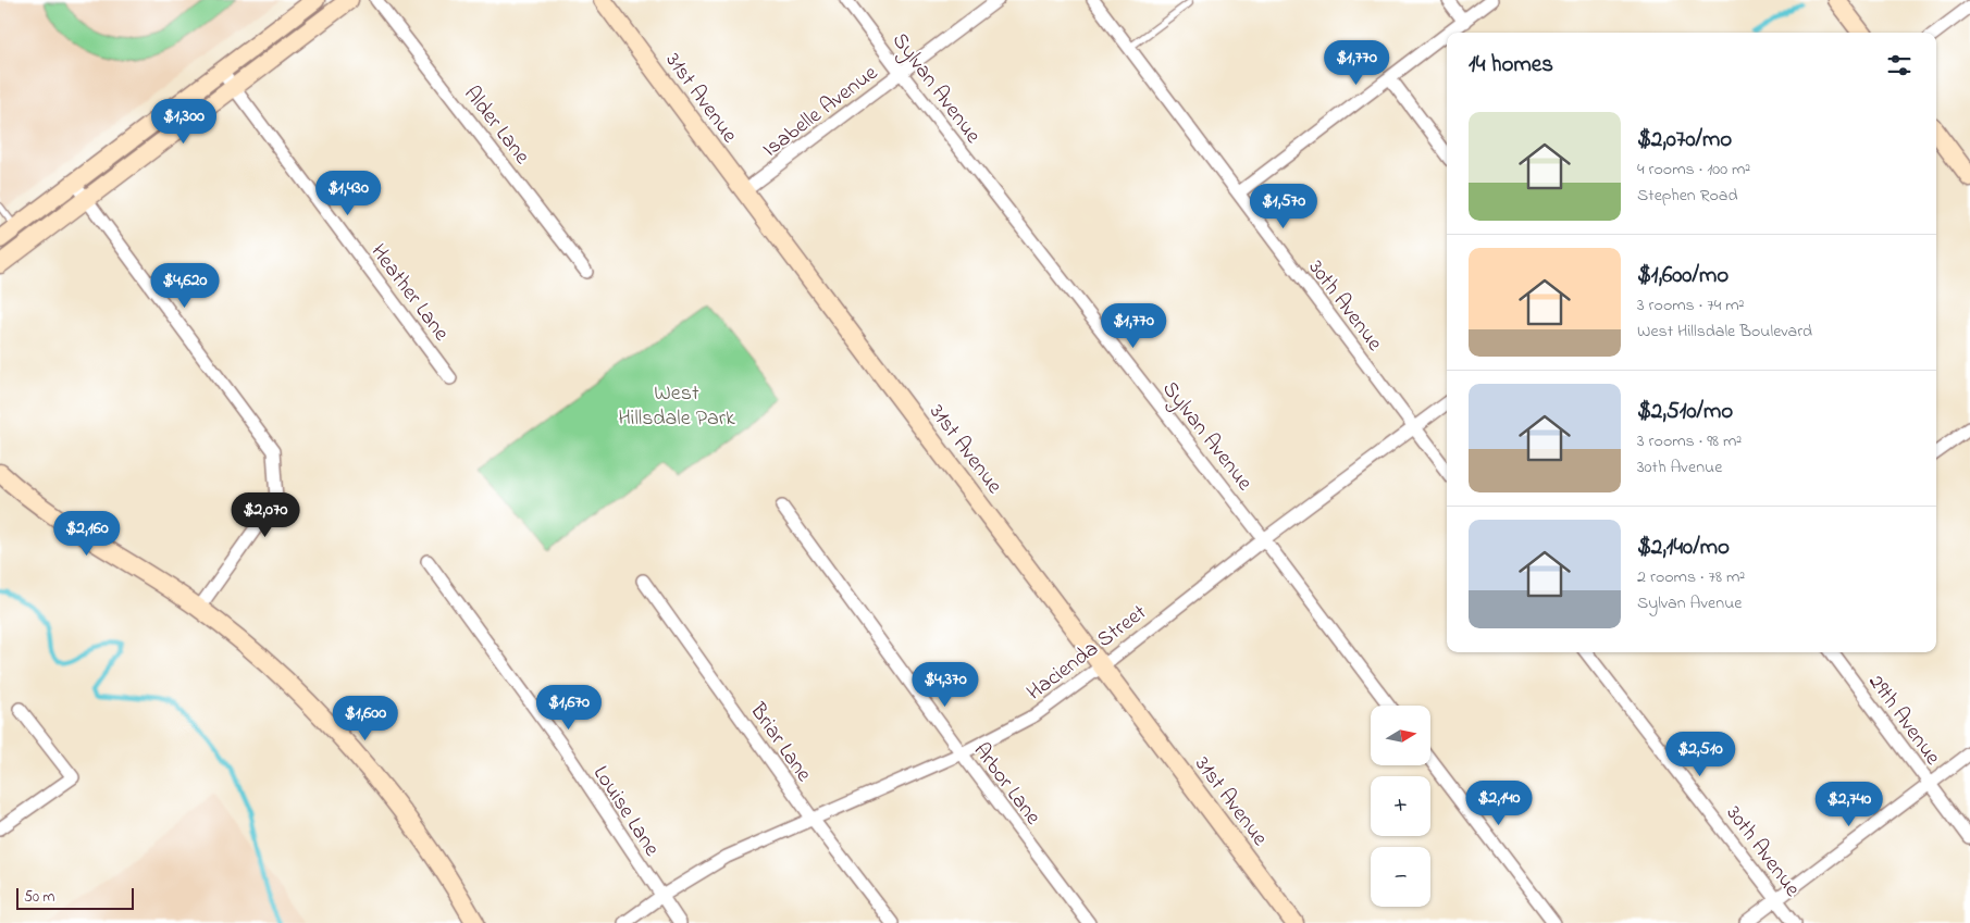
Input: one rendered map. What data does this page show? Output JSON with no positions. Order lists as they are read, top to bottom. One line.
{"streets":{"main road":["31st Avenue"],"street":["Sylvan Avenue","Isabelle Avenue","Alder Lane","Heather Lane","30th Avenue","Hacienda Street","29th Avenue","Briar Lane","Arbor Lane","Louise Lane"]},"crossings":[["Sylvan Avenue","Isabelle Avenue"],["Sylvan Avenue","Hacienda Street"],["31st Avenue","Isabelle Avenue"],["31st Avenue","Hacienda Street"],["30th Avenue","Hacienda Street"],["Hacienda Street","Briar Lane"],["Hacienda Street","Arbor Lane"],["Hacienda Street","Louise Lane"]],"parks":["West Hillsdale Park"],"scale_bar":"50 m","north":"right","page":{"heading":"14 homes","price":["$1,770","$1,300","$1,430","$1,570","$4,620","$1,770","$2,070","$2,160","$4,370","$1,670","$1,600","$2,510","$2,140","$2,740"],"list":[{"name":"$2,070/mo","note":"4 rooms · 100 m² · Stephen Road"},{"name":"$1,600/mo","note":"3 rooms · 74 m² · West Hillsdale Boulevard"},{"name":"$2,510/mo","note":"3 rooms · 98 m² · 30th Avenue"},{"name":"$2,140/mo","note":"2 rooms · 78 m² · Sylvan Avenue"}],"map_buttons":["+","−"],"scale":"50 m"}}
